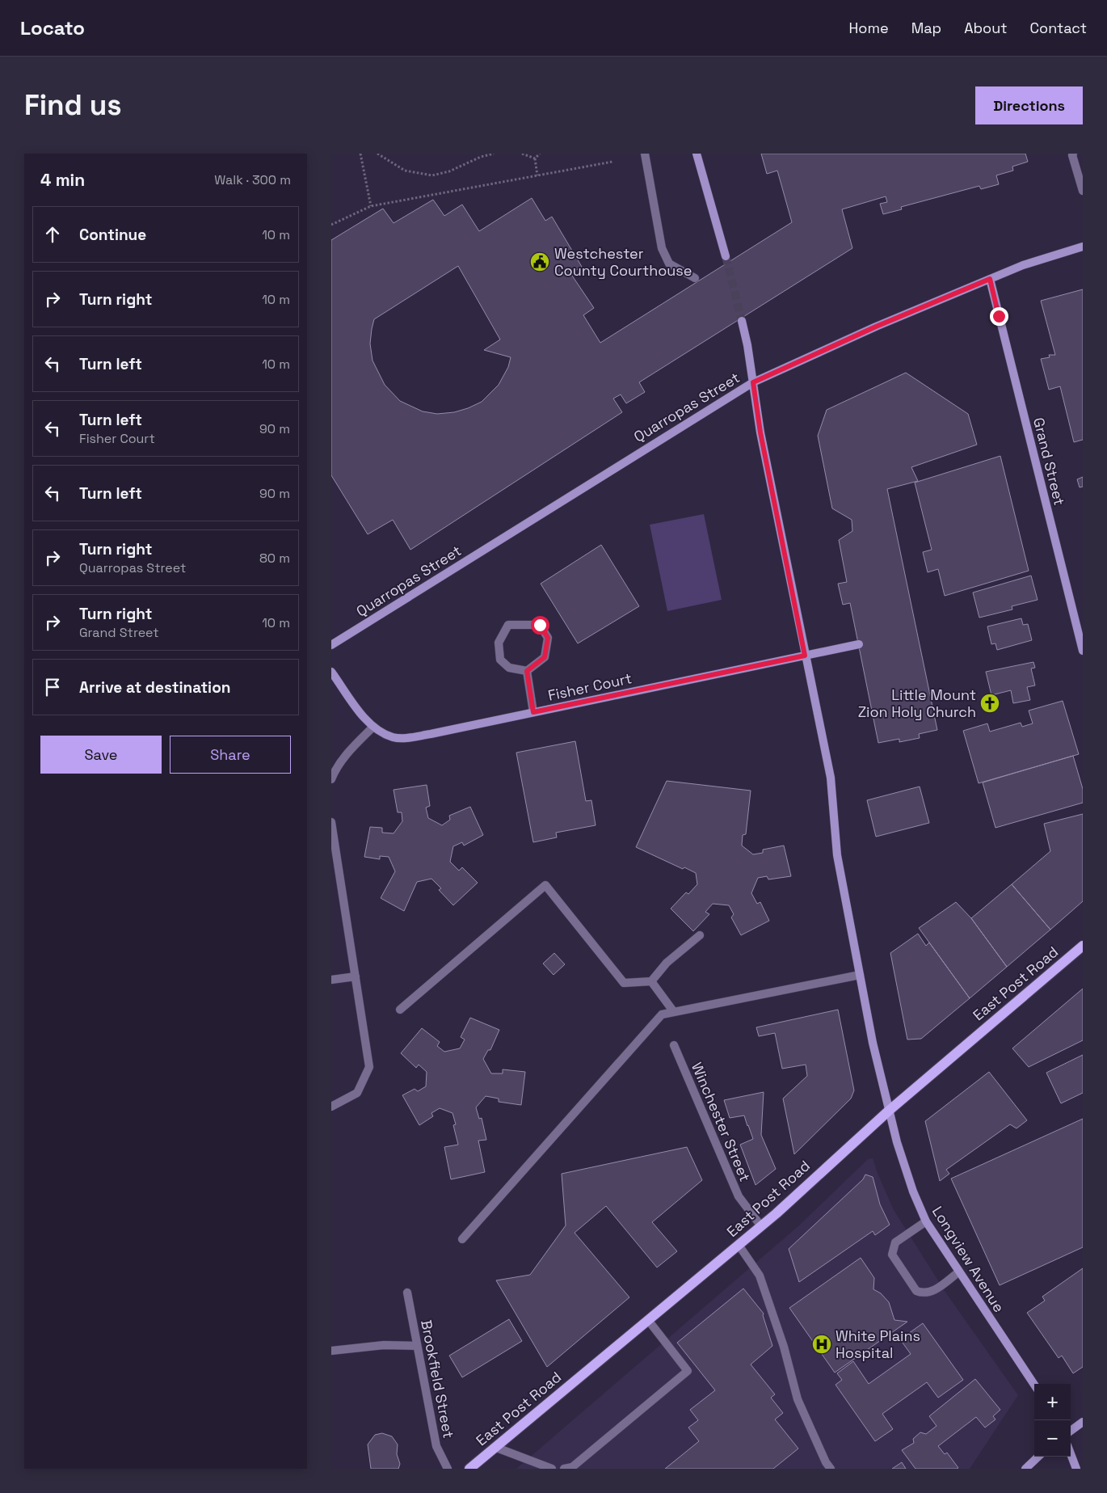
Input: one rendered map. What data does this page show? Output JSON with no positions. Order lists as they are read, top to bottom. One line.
{"streets":{"main road":["East Post Road"],"street":["Quarropas Street","Grand Street","Fisher Court","Winchester Street","Longview Avenue","Brookfield Street"]},"crossings":[["Quarropas Street","Grand Street"],["Quarropas Street","Longview Avenue"],["Fisher Court","Longview Avenue"],["East Post Road","Winchester Street"],["East Post Road","Longview Avenue"]],"places":{"public building":["Westchester County Courthouse"],"church":["Little Mount Zion Holy Church"],"hospital":["White Plains Hospital"]},"page":{"header":"Locato","nav":["Home","Map","About","Contact"],"buttons":["Directions",["Save","Share"]],"title":"Find us","heading":["4 min","Walk · 300 m"],"list":[["Continue","10 m"],["Turn right","10 m"],["Turn left","10 m"],["Turn left","Fisher Court","90 m"],["Turn left","90 m"],["Turn right","Quarropas Street","80 m"],["Turn right","Grand Street","10 m"],"Arrive at destination"],"map_buttons":["+","−"]}}
